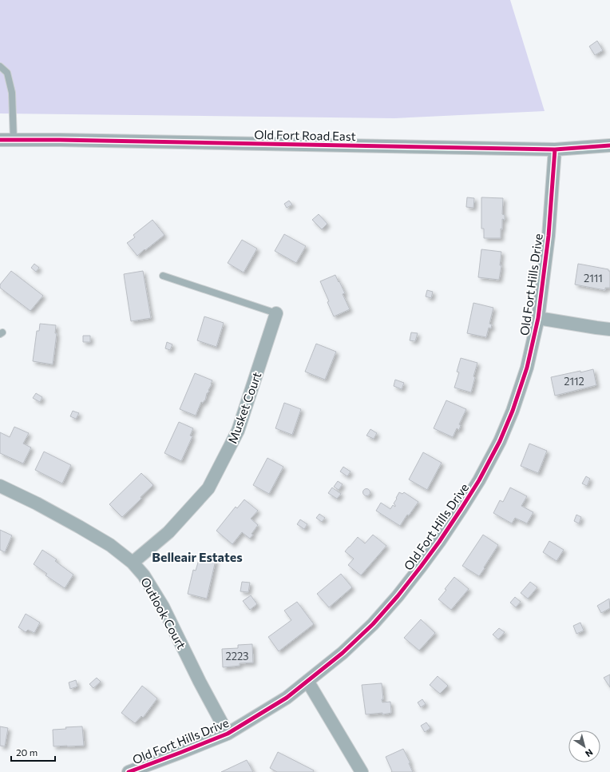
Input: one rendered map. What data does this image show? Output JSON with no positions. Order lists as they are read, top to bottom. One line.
{"streets":{"street":["Old Fort Road East","Old Fort Hills Drive","Musket Court","Outlook Court"]},"crossings":[["Old Fort Road East","Old Fort Hills Drive"],["Old Fort Hills Drive","Outlook Court"],["Musket Court","Outlook Court"]],"districts":["Belleair Estates"],"house_numbers":["2111","2112","2223"],"scale_bar":"20 m","north":"bottom right"}
